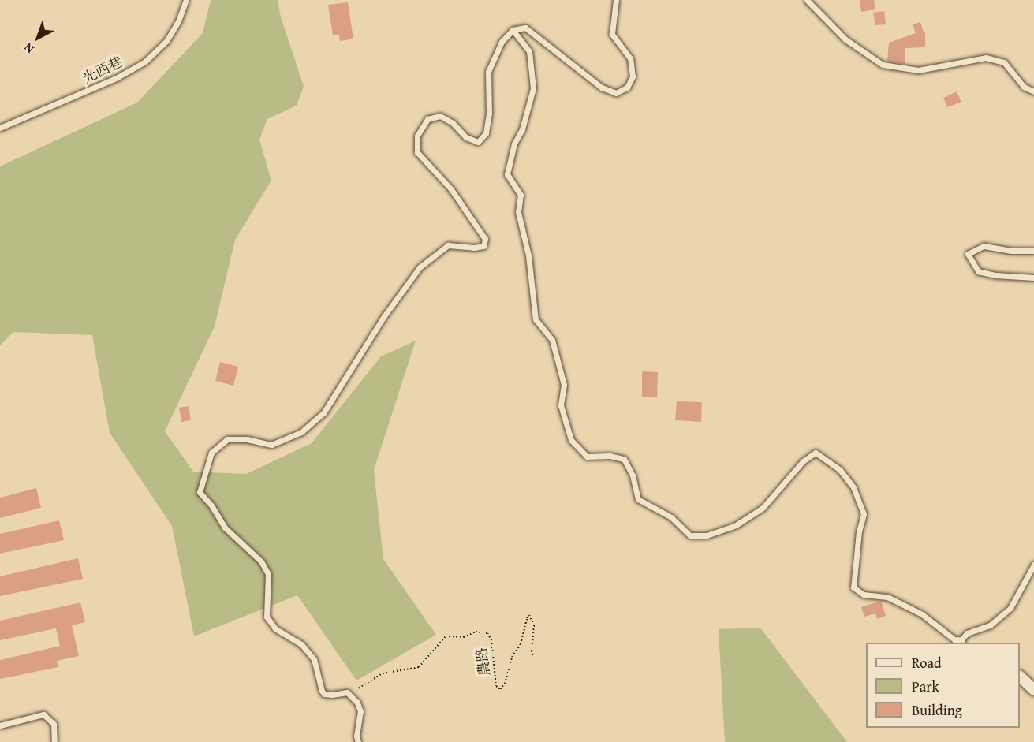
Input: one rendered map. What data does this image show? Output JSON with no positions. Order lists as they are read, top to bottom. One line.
{"streets":{"lane":["光西巷"],"path":["農路"]},"legend":["Road","Park","Building"],"north":"bottom left"}
